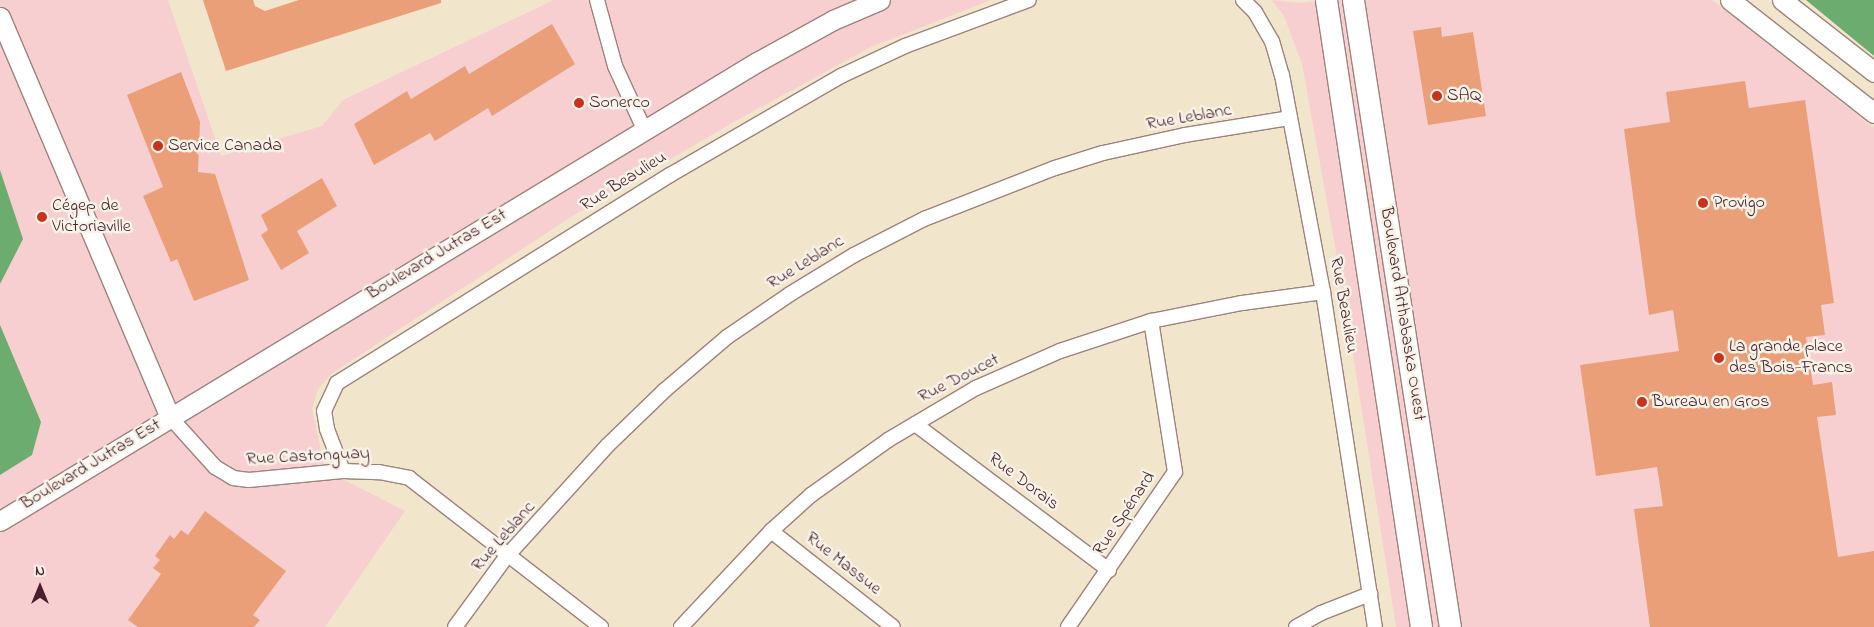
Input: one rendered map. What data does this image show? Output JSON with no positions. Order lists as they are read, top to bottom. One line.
{"streets":{"main road":["Boulevard Jutras Est","Boulevard Arthabaska Ouest"],"street":["Rue Leblanc","Rue Beaulieu","Rue Doucet","Rue Castonguay","Rue Dorais","Rue Spénard","Rue Massue"]},"crossings":[["Rue Leblanc","Rue Beaulieu"],["Rue Leblanc","Rue Castonguay"],["Rue Beaulieu","Rue Doucet"],["Rue Beaulieu","Rue Castonguay"],["Boulevard Jutras Est","Rue Castonguay"],["Rue Doucet","Rue Dorais"],["Rue Doucet","Rue Spénard"],["Rue Doucet","Rue Massue"],["Rue Dorais","Rue Spénard"]],"places":["SAQ","Sonerco","Service Canada","Provigo","Cégep de Victoriaville","La grande place des Bois-Francs","Bureau en Gros"],"north":"top"}
